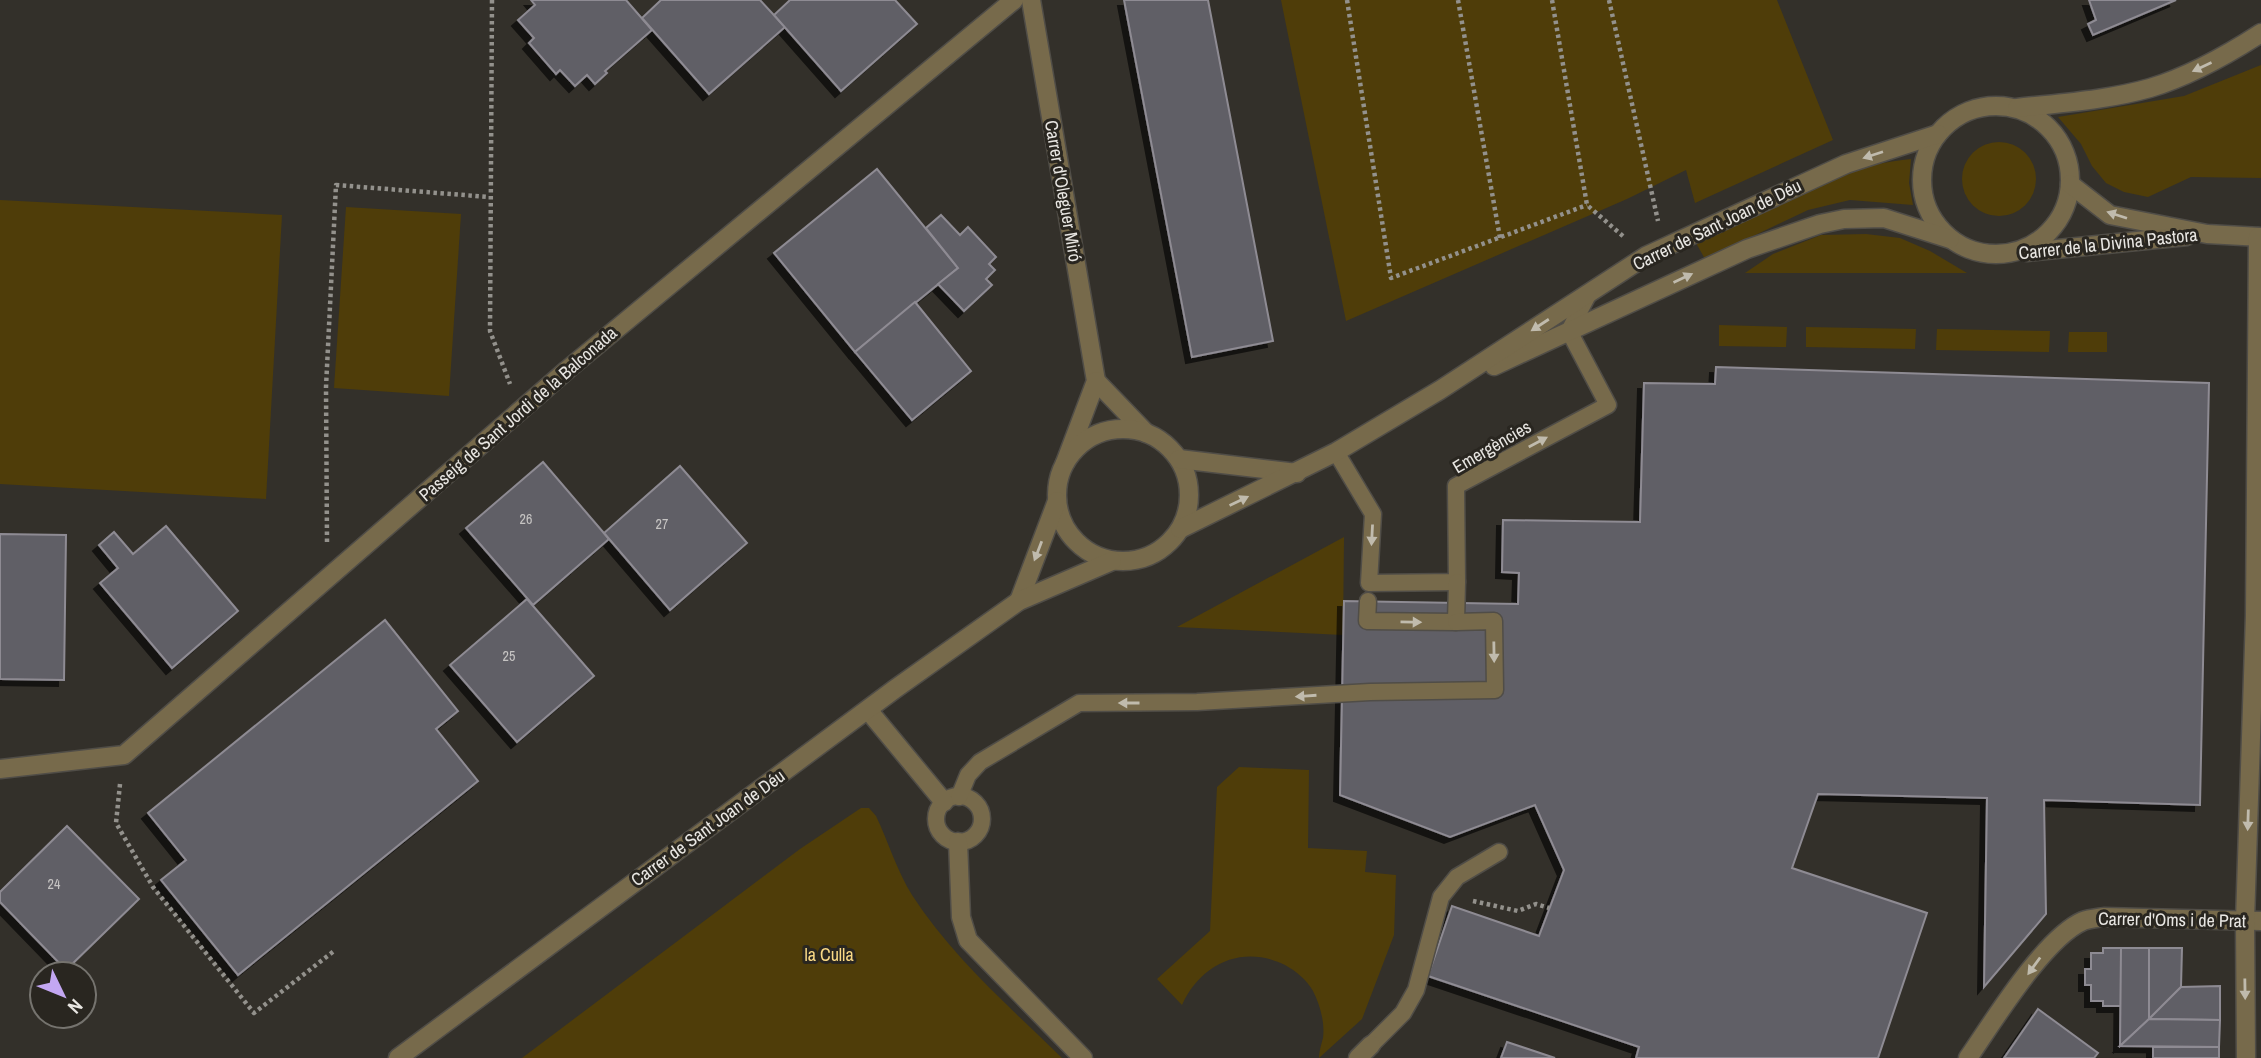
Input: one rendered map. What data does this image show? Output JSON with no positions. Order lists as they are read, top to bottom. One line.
{"streets":{"street":["Carrer d'Oleguer Miró","Carrer de Sant Joan de Déu","Carrer de la Divina Pastora","Passeig de Sant Jordi de la Balconada","Carrer d'Oms i de Prat"],"lane":["Emergències"]},"crossings":[["Carrer de Sant Joan de Déu","Carrer de la Divina Pastora"],["Carrer de Sant Joan de Déu","Emergències"]],"one_way":["Carrer d'Oms i de Prat"],"parks":["la Culla"],"house_numbers":["26","27","25","24"],"north":"bottom right"}
